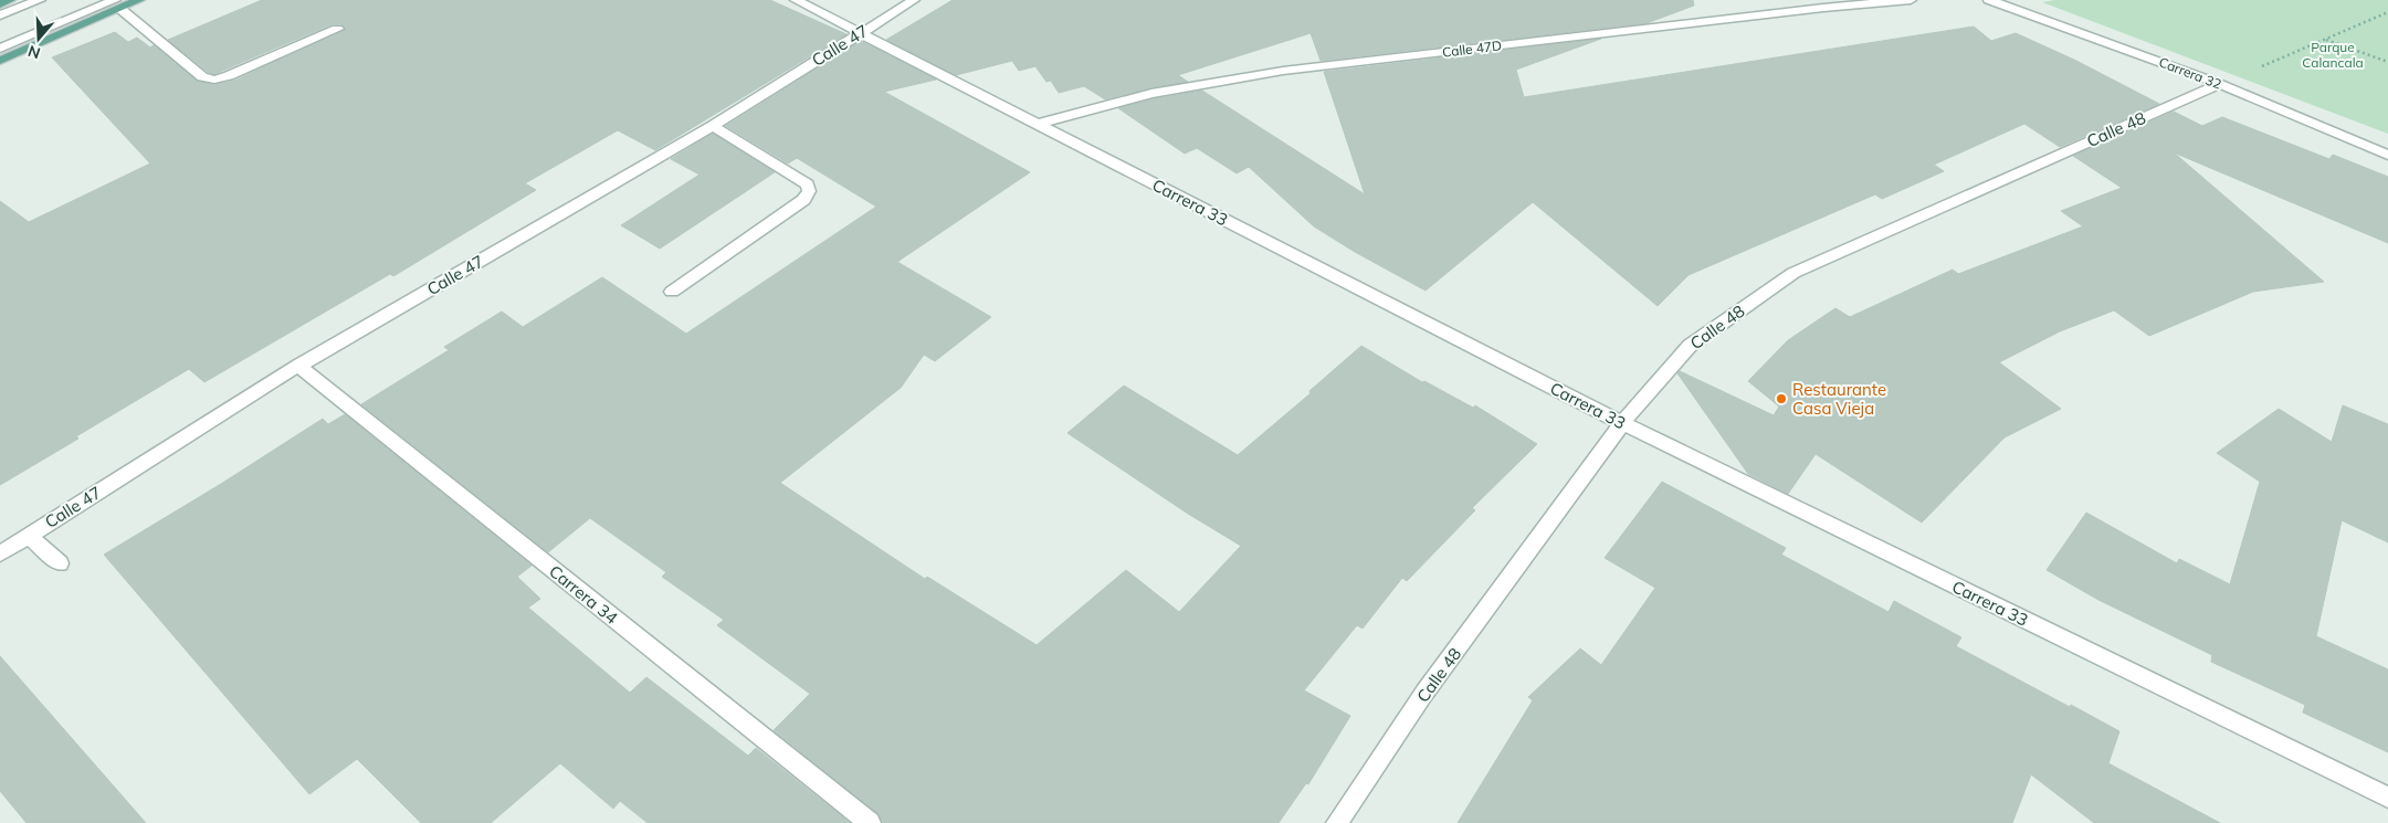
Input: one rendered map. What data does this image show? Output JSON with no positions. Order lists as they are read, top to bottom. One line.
{"streets":{"street":["Calle 47","Calle 47D","Carrera 32","Calle 48","Carrera 33","Carrera 34"]},"crossings":[["Calle 47","Carrera 33"],["Calle 47","Carrera 34"],["Calle 47D","Carrera 33"],["Carrera 32","Calle 48"],["Calle 48","Carrera 33"]],"parks":["Parque Calancala"],"places":["Restaurante Casa Vieja"],"north":"bottom"}
